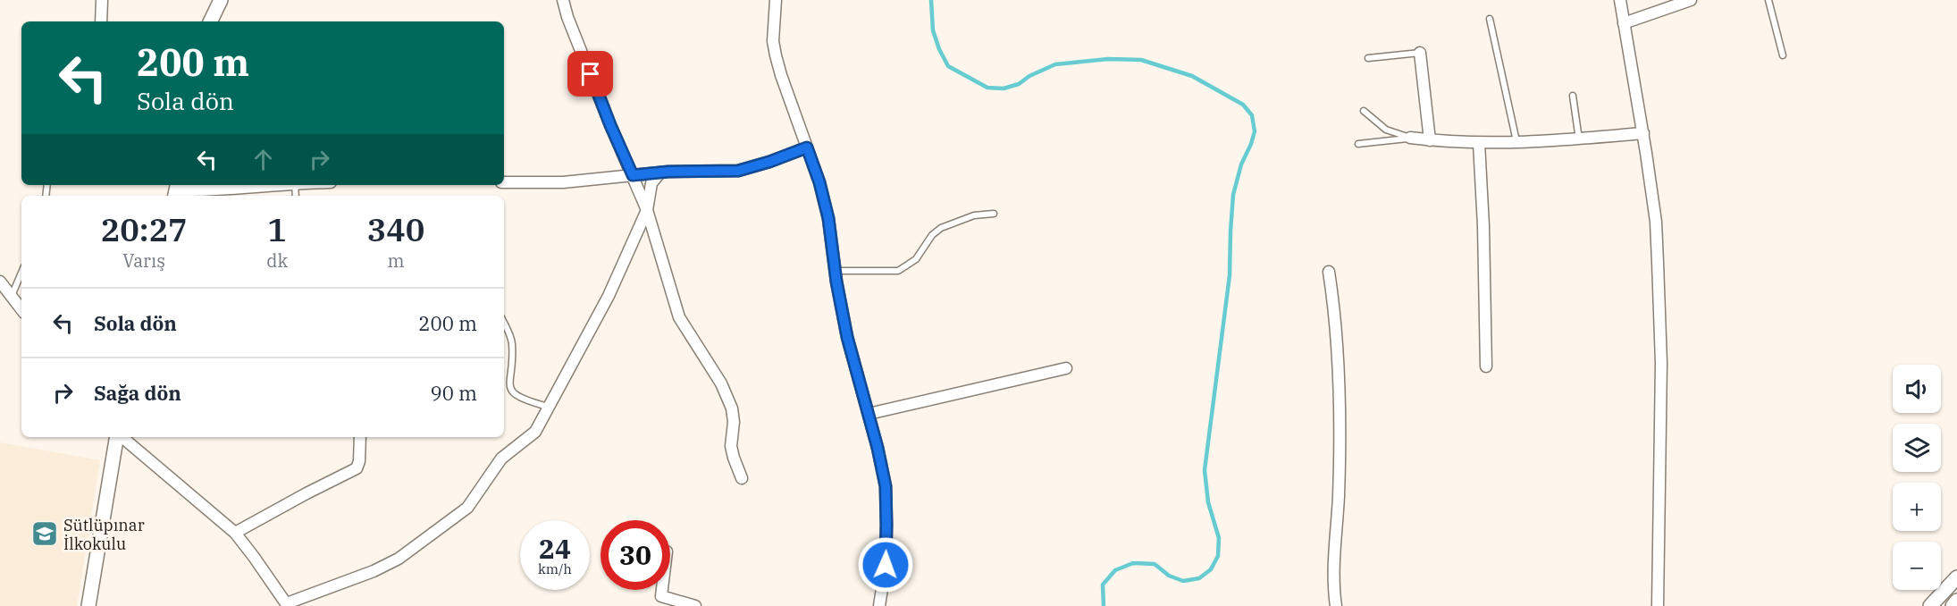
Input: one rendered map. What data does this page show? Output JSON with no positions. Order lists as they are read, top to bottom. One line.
{"places":{"school or university":["Sütlüpınar İlkokulu"]},"page":{"turn":["200 m","Sola dön"],"eta":["20:27","Varış","1","dk","340","m"],"list":[{"name":"Sola dön","value":"200 m"},{"name":"Sağa dön","value":"90 m"}],"map_buttons":["+","−"],"speed":"24 km/h","limit":"30"}}
